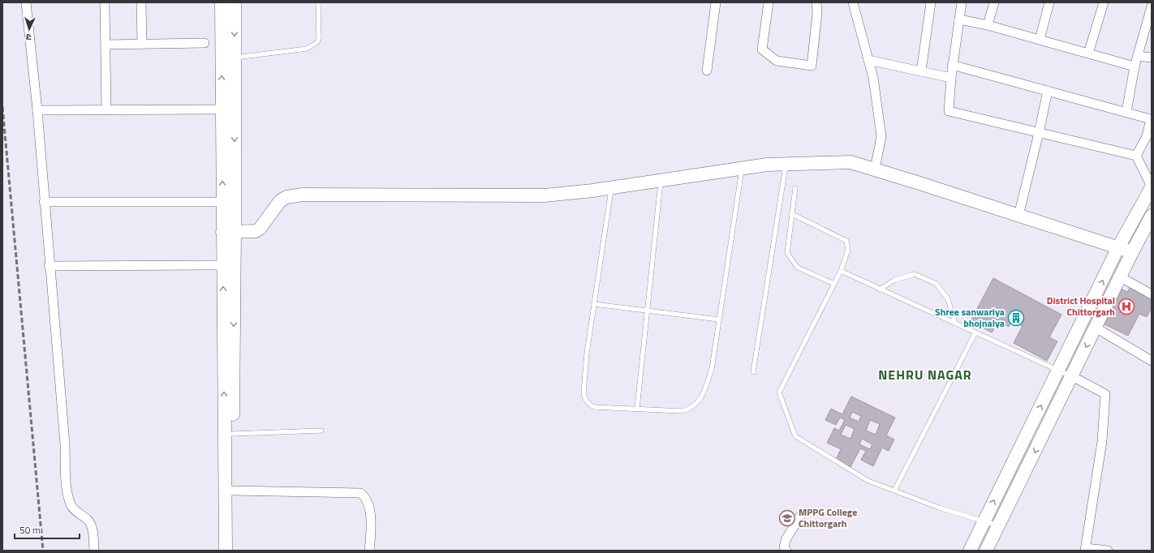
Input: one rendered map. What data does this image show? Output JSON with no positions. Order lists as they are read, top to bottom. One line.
{"districts":["NEHRU NAGAR"],"places":{"hospital":["District Hospital Chittorgarh"],"building":["Shree sanwariya bhojnalya"],"school or university":["MPPG College Chittorgarh"]},"scale_bar":"50 m","north":"bottom"}
